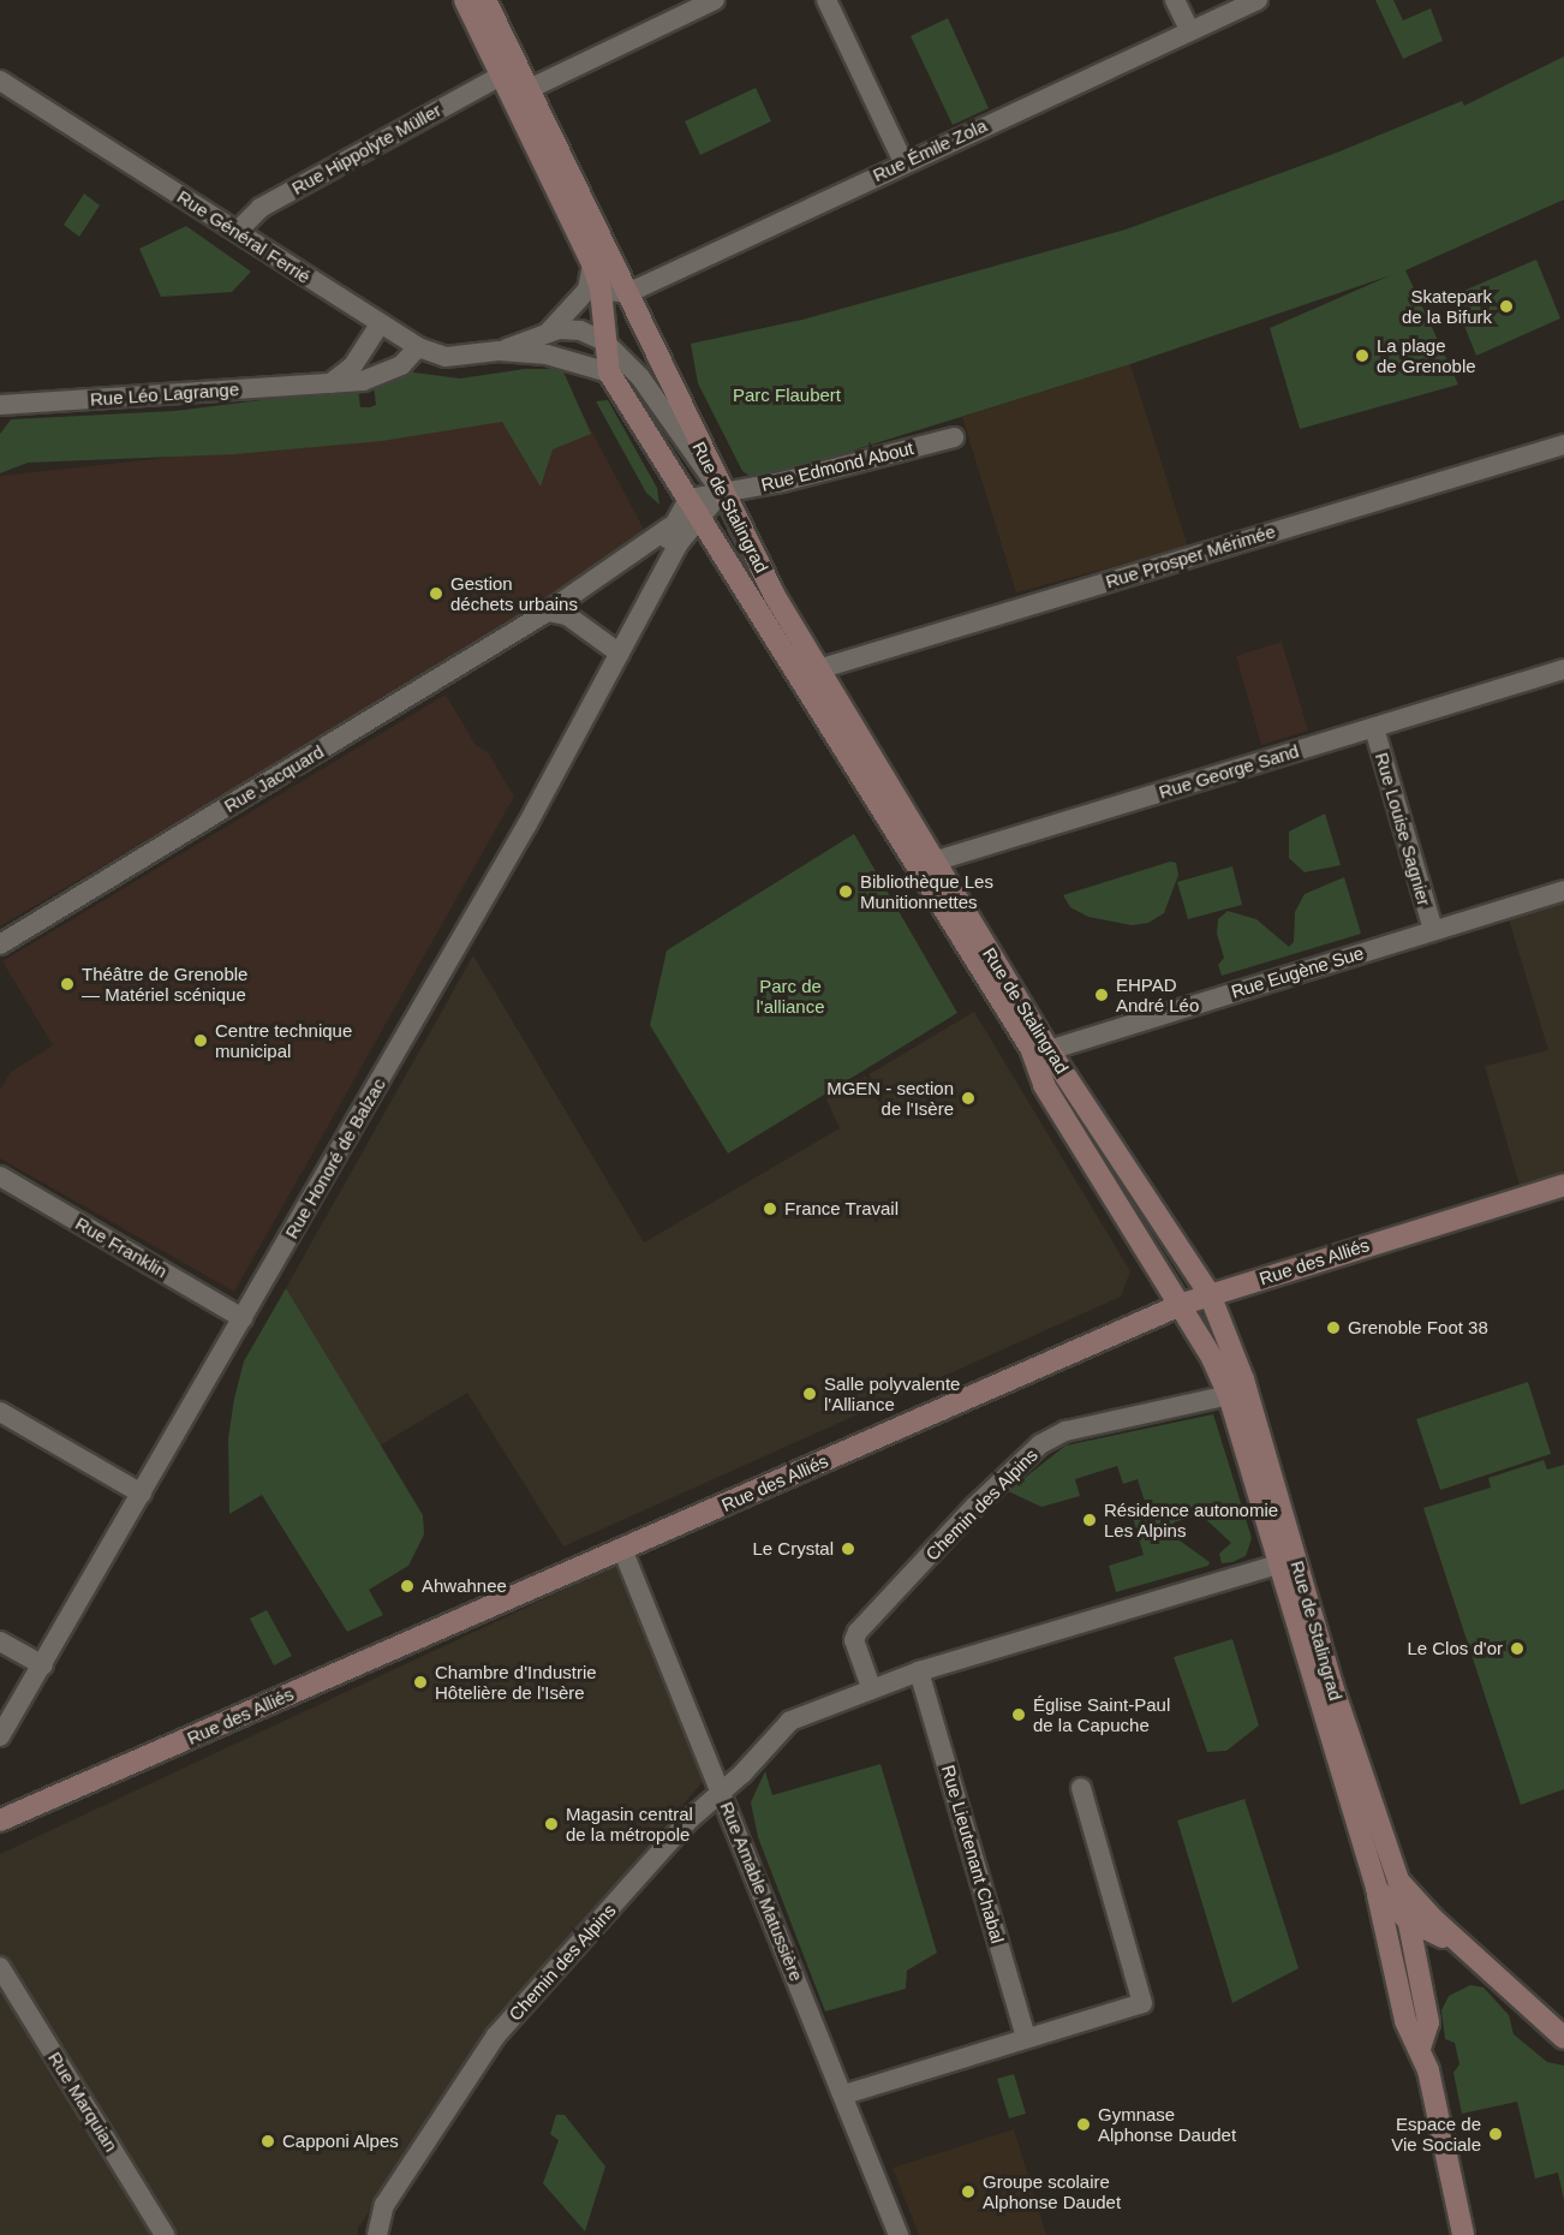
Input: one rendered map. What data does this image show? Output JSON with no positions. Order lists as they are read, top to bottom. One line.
{"streets":{"street":["Rue Hippolyte Müller","Rue Émile Zola","Rue Général Ferrié","Rue Léo Lagrange","Rue Edmond About","Rue de Stalingrad","Rue Prosper Mérimée","Rue George Sand","Rue Jacquard","Rue Louise Sagnier","Rue Eugène Sue","Rue Honoré de Balzac","Rue Franklin","Rue des Alliés","Chemin des Alpins","Rue Lieutenant Chabal","Rue Amable Matussière","Rue Marquian"]},"crossings":[["Rue Hippolyte Müller","Rue Général Ferrié"],["Rue Hippolyte Müller","Rue de Stalingrad"],["Rue Émile Zola","Rue de Stalingrad"],["Rue Général Ferrié","Rue Léo Lagrange"],["Rue Général Ferrié","Rue Edmond About"],["Rue Général Ferrié","Rue de Stalingrad"],["Rue Edmond About","Rue de Stalingrad"],["Rue de Stalingrad","Rue Prosper Mérimée"],["Rue de Stalingrad","Rue George Sand"],["Rue de Stalingrad","Rue Eugène Sue"],["Rue de Stalingrad","Rue Honoré de Balzac"],["Rue de Stalingrad","Rue des Alliés"],["Rue de Stalingrad","Chemin des Alpins"],["Rue George Sand","Rue Louise Sagnier"],["Rue Jacquard","Rue Honoré de Balzac"],["Rue Louise Sagnier","Rue Eugène Sue"],["Rue Honoré de Balzac","Rue Franklin"],["Rue des Alliés","Rue Amable Matussière"],["Chemin des Alpins","Rue Amable Matussière"]],"parks":["Parc Flaubert","Parc de l'alliance"],"places":["Skatepark de la Bifurk","La plage de Grenoble","Gestion déchets urbains","Bibliothèque Les Munitionnettes","Théâtre de Grenoble — Matériel scénique","EHPAD André Léo","Centre technique municipal","MGEN - section de l'Isère","France Travail","Grenoble Foot 38","Salle polyvalente l'Alliance","Résidence autonomie Les Alpins","Le Crystal","Ahwahnee","Le Clos d'or","Chambre d'Industrie Hôtelière de l'Isère","Église Saint-Paul de la Capuche","Magasin central de la métropole","Gymnase Alphonse Daudet","Espace de Vie Sociale","Capponi Alpes","Groupe scolaire Alphonse Daudet"]}
